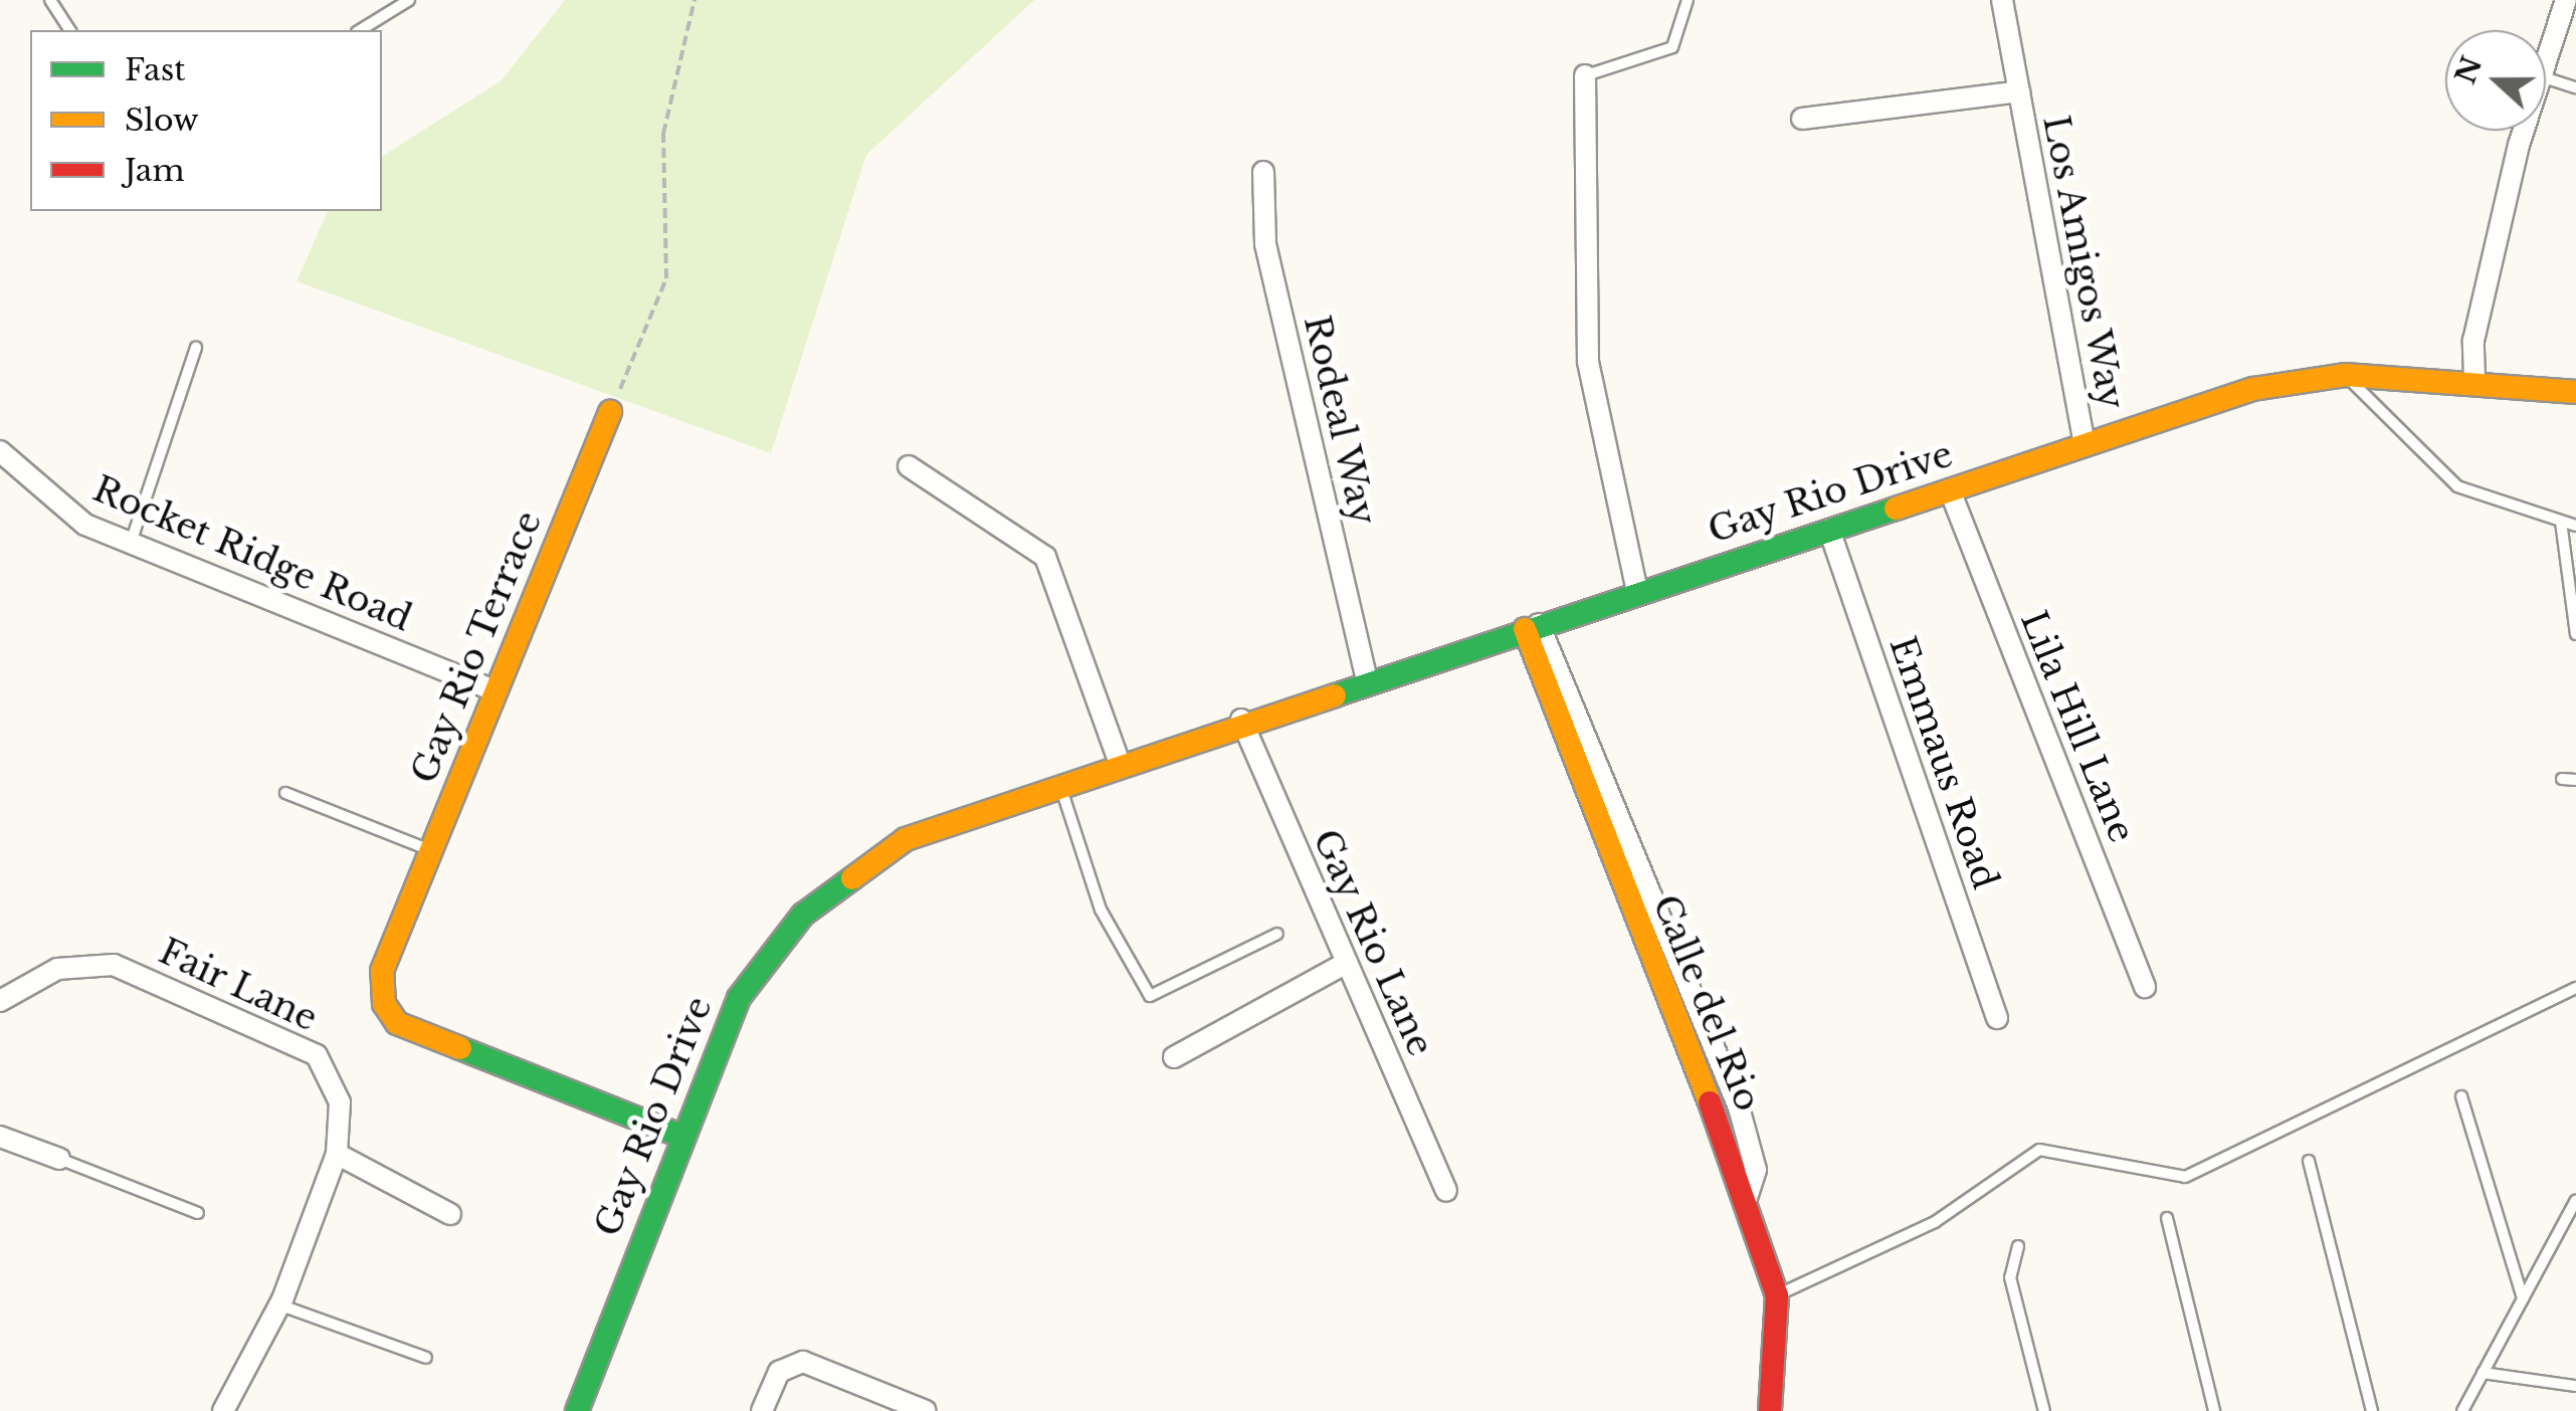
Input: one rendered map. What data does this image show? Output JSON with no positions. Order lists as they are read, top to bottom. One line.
{"streets":{"street":["Los Amigos Way","Rodeal Way","Gay Rio Drive","Rocket Ridge Road","Gay Rio Terrace","Lila Hill Lane","Emmaus Road","Gay Rio Lane","Fair Lane","Calle del Rio"]},"crossings":[["Los Amigos Way","Gay Rio Drive"],["Rodeal Way","Gay Rio Drive"],["Gay Rio Drive","Gay Rio Terrace"],["Gay Rio Drive","Lila Hill Lane"],["Gay Rio Drive","Emmaus Road"],["Gay Rio Drive","Gay Rio Lane"],["Gay Rio Drive","Calle del Rio"],["Rocket Ridge Road","Gay Rio Terrace"]],"legend":["Fast","Slow","Jam"],"north":"left"}
